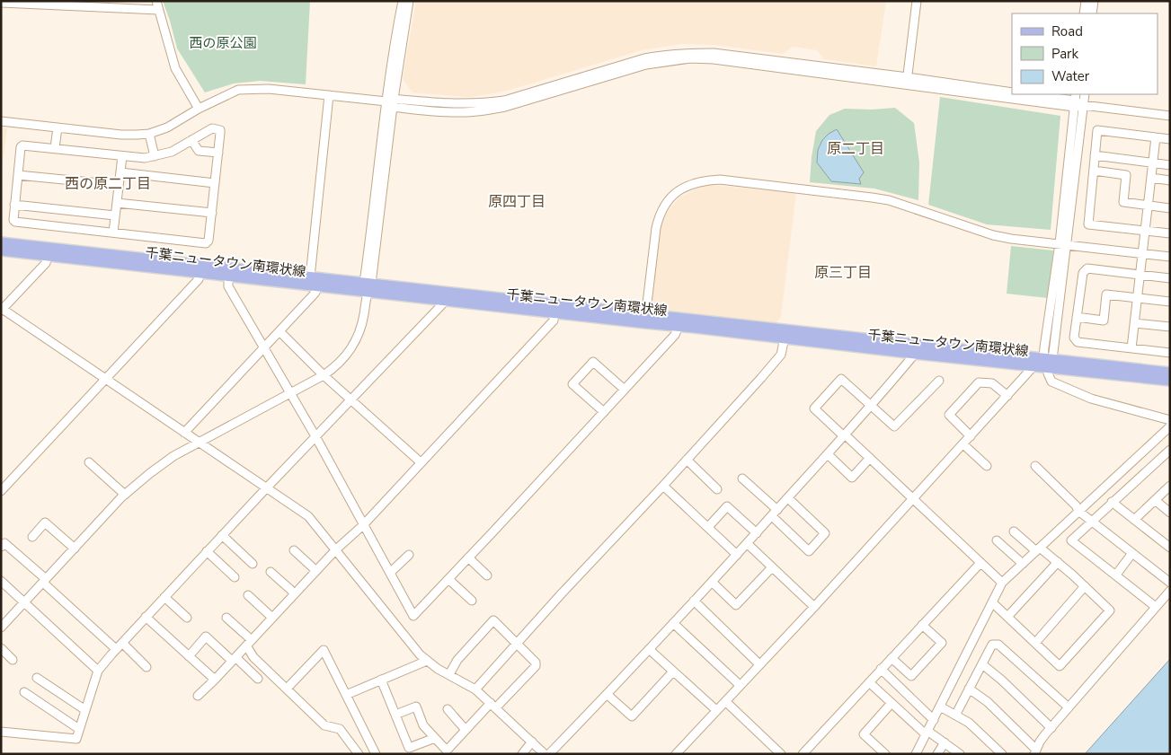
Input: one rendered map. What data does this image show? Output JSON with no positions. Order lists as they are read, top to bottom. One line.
{"streets":{"main road":["千葉ニュータウン南環状線"]},"districts":["原二丁目","西の原二丁目","原四丁目","原三丁目"],"parks":["西の原公園"],"legend":["Road","Park","Water"]}
